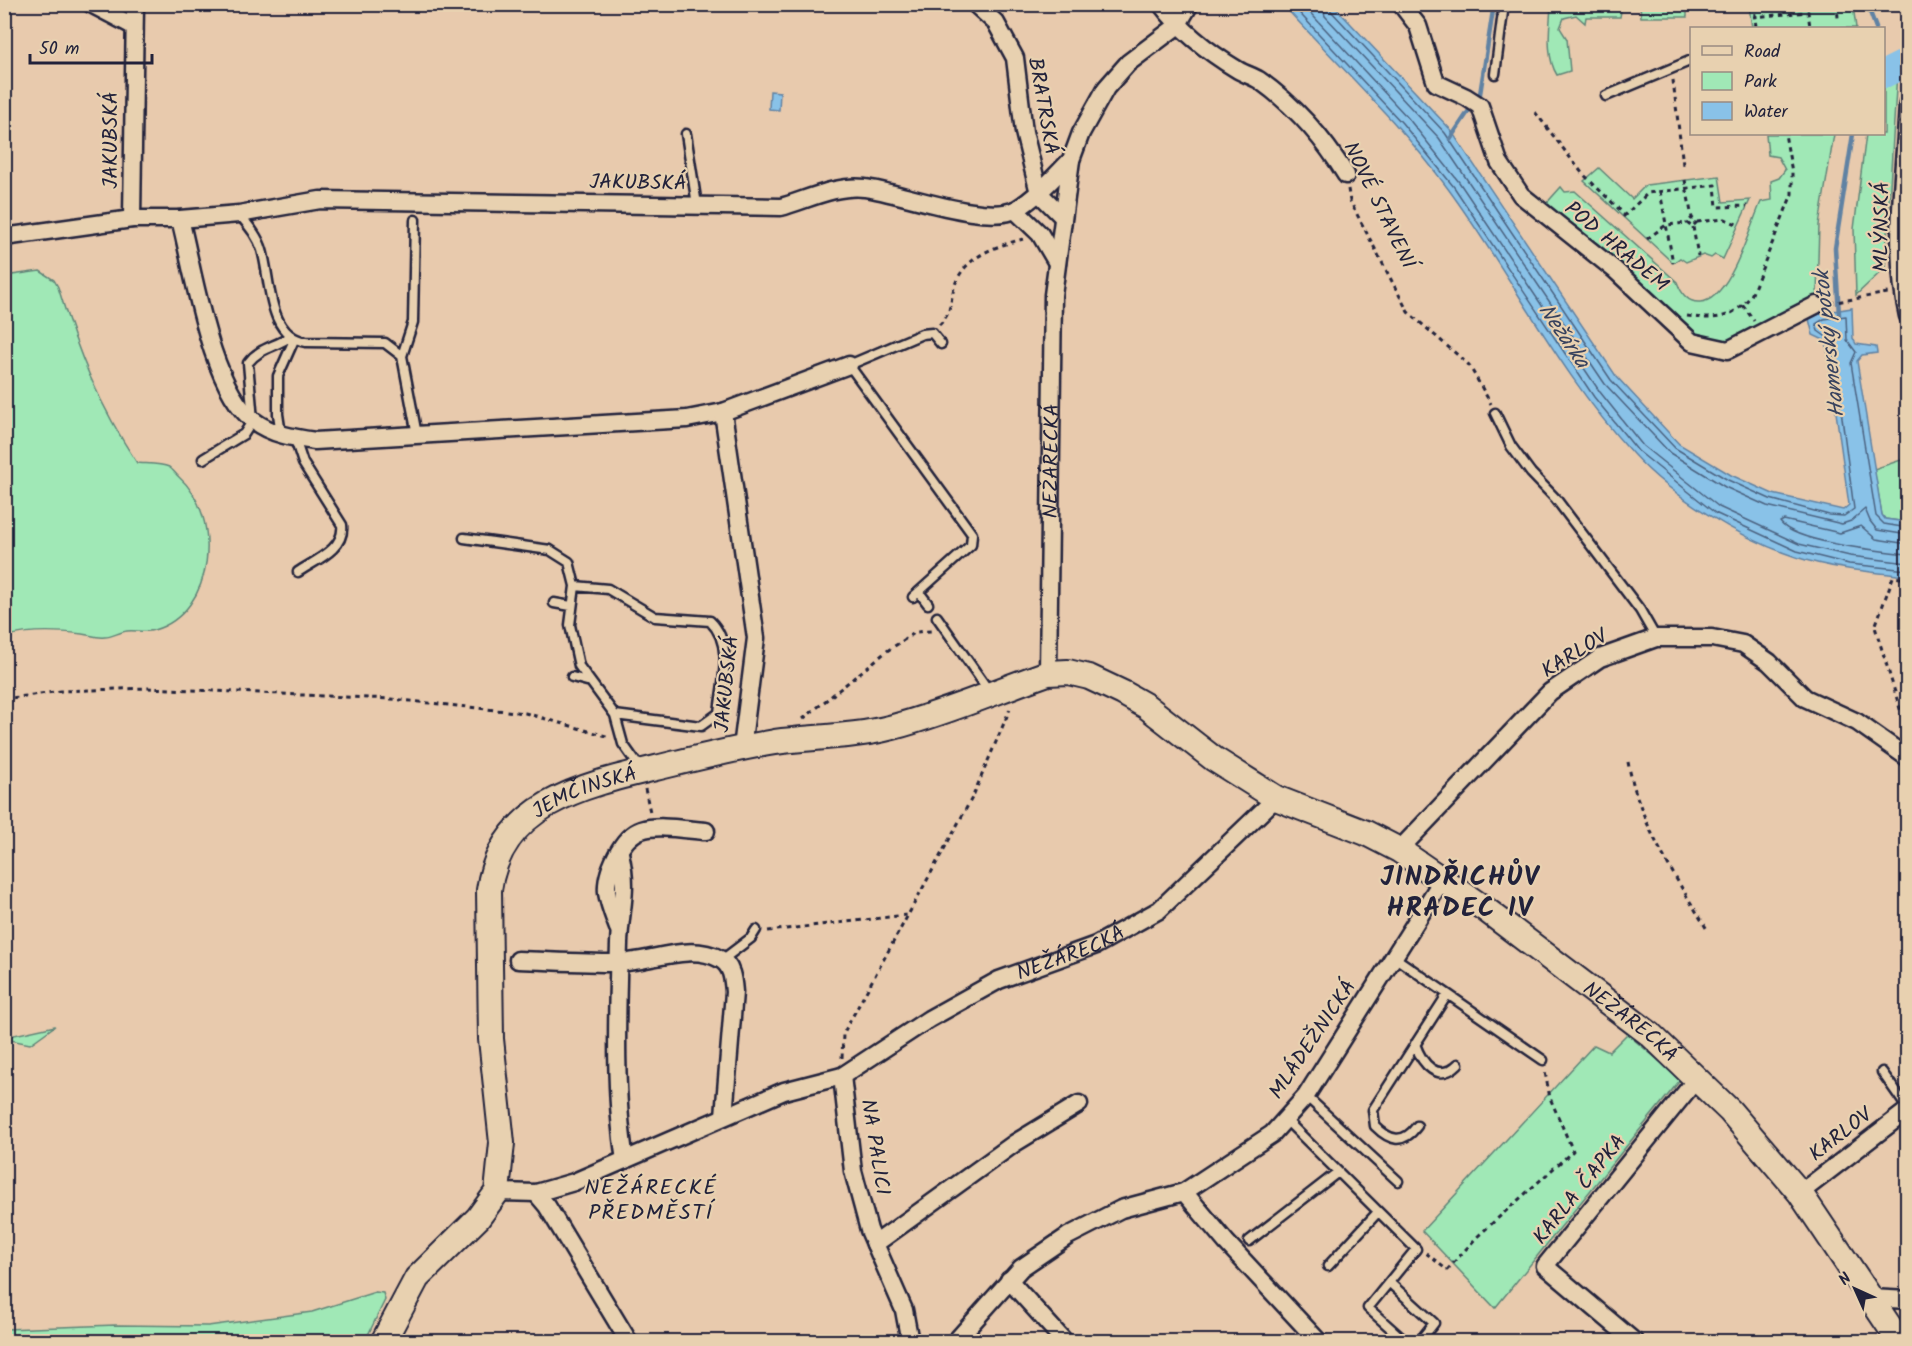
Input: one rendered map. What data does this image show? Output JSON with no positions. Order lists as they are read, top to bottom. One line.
{"streets":{"street":["BRATRSKÁ","JAKUBSKÁ","NOVÉ STAVENÍ","MLÝNSKÁ","POD HRADEM","NEŽÁRECKÁ","KARLOV","JEMČINSKÁ","MLÁDEŽNICKÁ","NA PALICI","KARLA ČAPKA"]},"crossings":[["JAKUBSKÁ","JEMČINSKÁ"],["NOVÉ STAVENÍ","NEŽÁRECKÁ"],["NEŽÁRECKÁ","KARLOV"],["NEŽÁRECKÁ","JEMČINSKÁ"],["NEŽÁRECKÁ","MLÁDEŽNICKÁ"],["NEŽÁRECKÁ","NA PALICI"],["NEŽÁRECKÁ","KARLA ČAPKA"],["JEMČINSKÁ","NA PALICI"]],"districts":["JINDŘICHŮV HRADEC IV","NEŽÁRECKÉ PŘEDMĚSTÍ"],"water":["Nežárka","Hamerský potok"],"legend":["Road","Park","Water"],"scale_bar":"50 m","north":"top left"}
